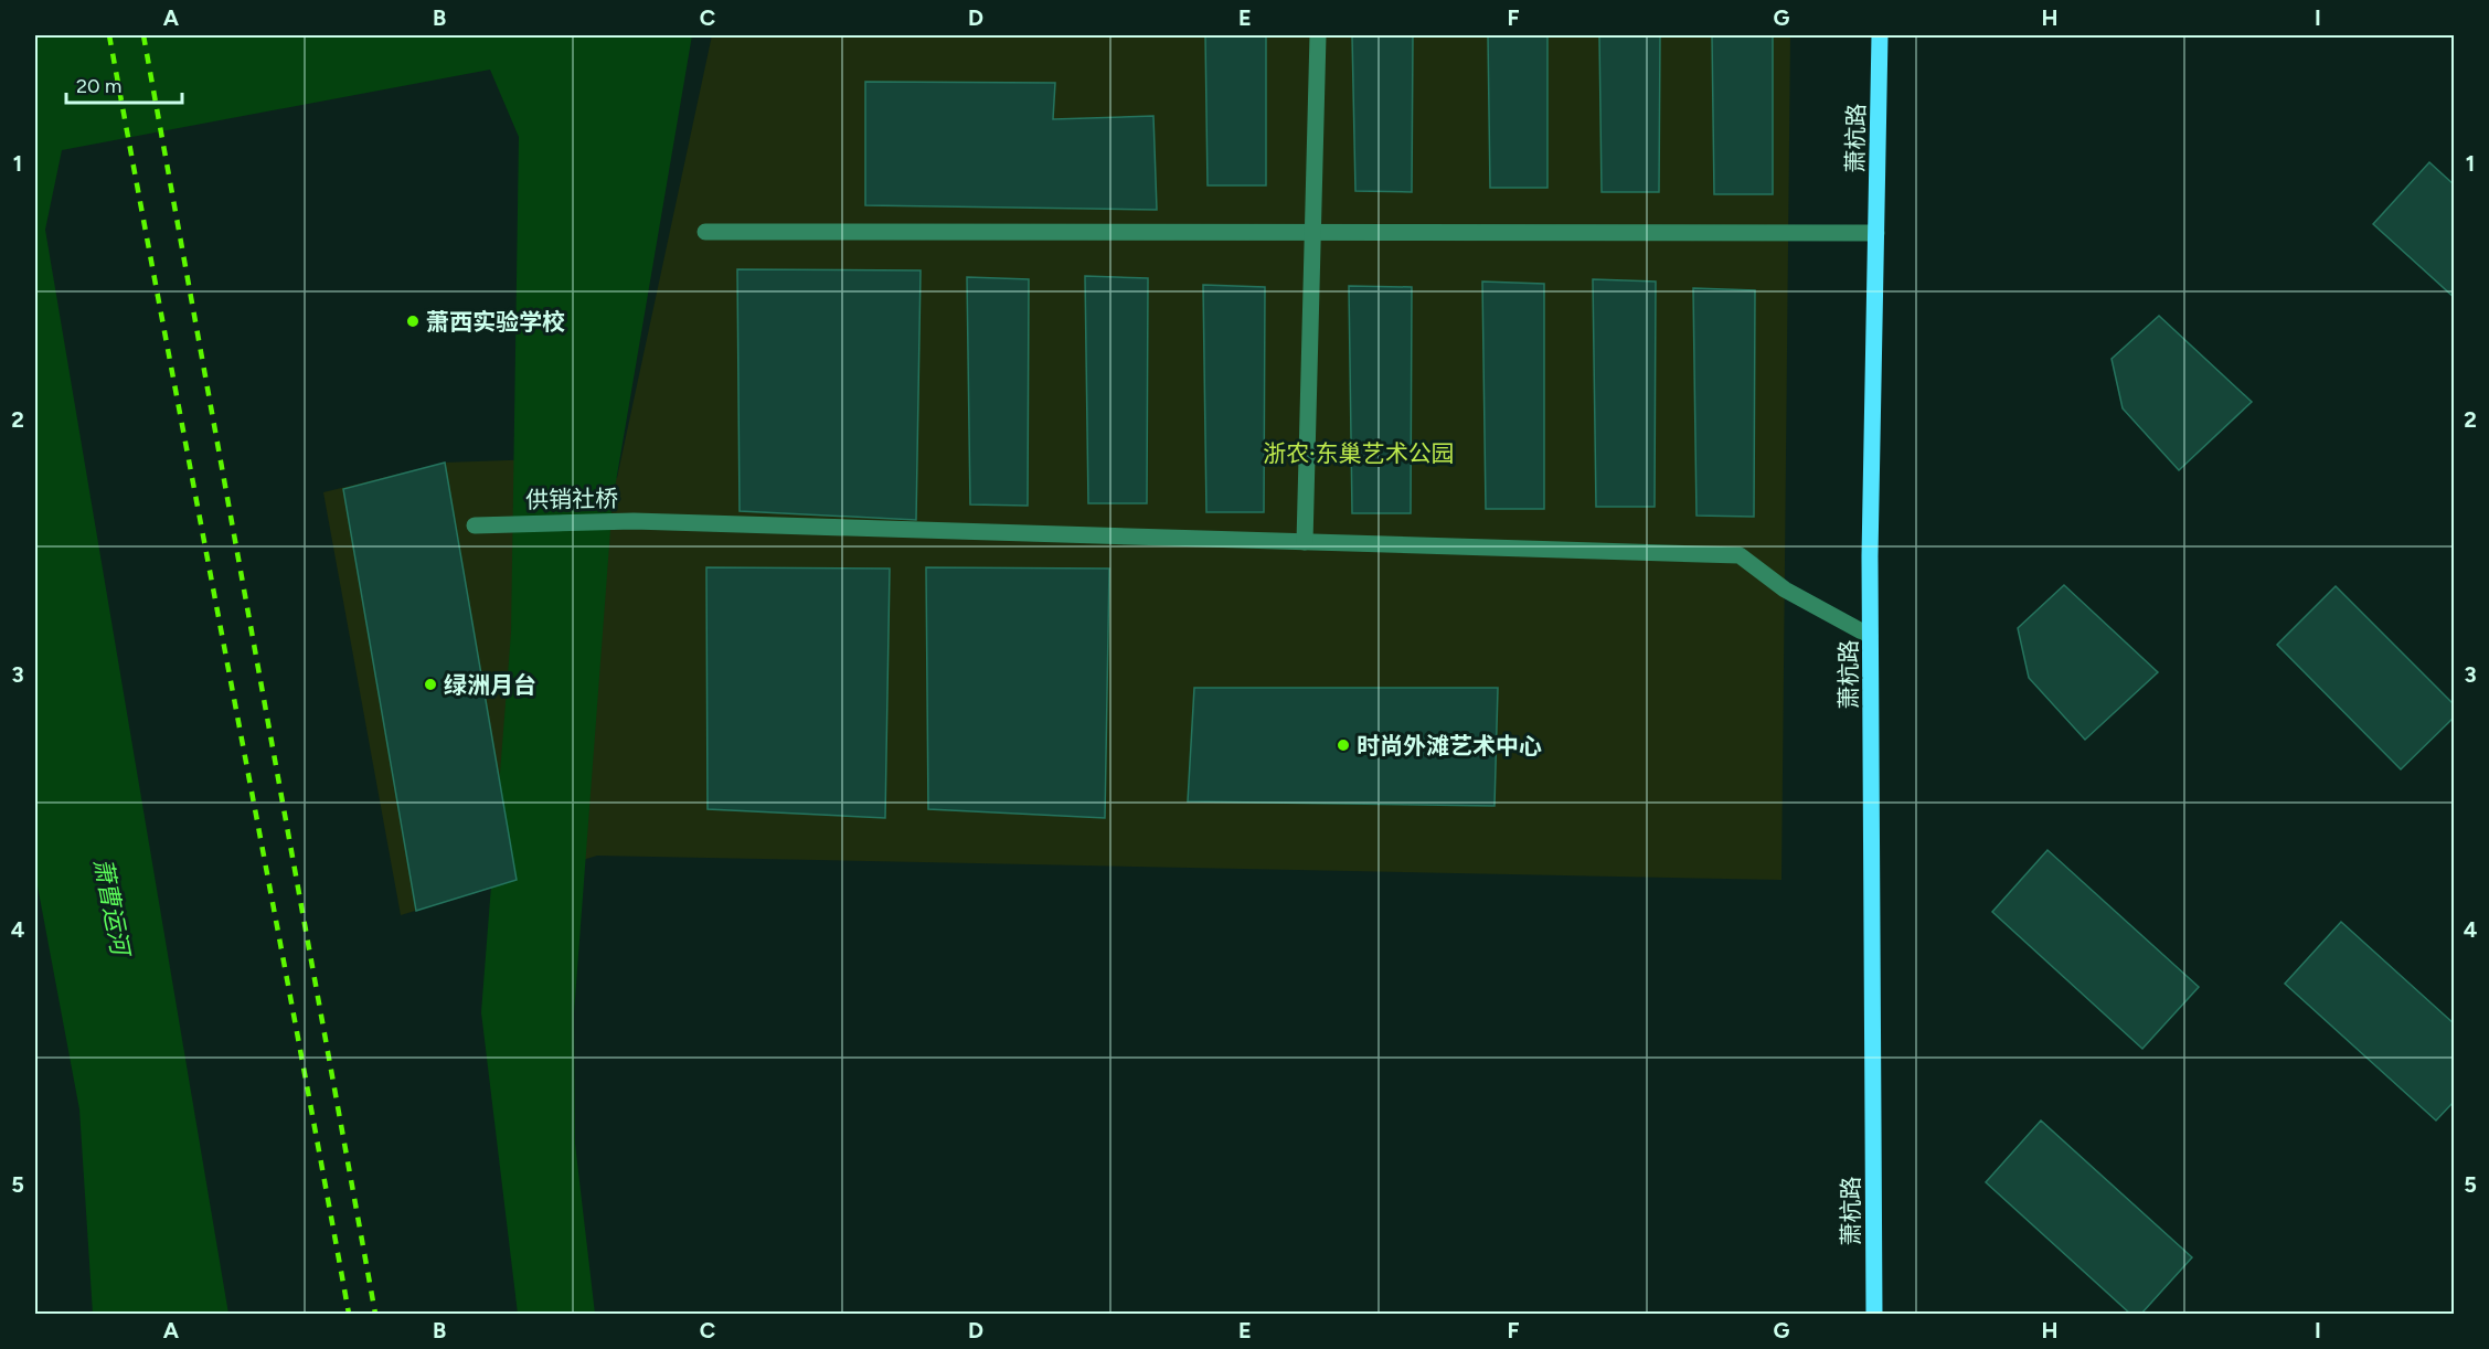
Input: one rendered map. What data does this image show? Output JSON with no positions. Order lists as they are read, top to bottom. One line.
{"streets":{"main road":["萧杭路"],"lane":["供销社桥"]},"crossings":[["萧杭路","供销社桥"]],"water":["萧曹运河"],"parks":["浙农·东巢艺术公园"],"places":["萧西实验学校","绿洲月台","时尚外滩艺术中心"],"scale_bar":"20 m","grid":{"columns":["A","B","C","D","E","F","G","H","I"],"rows":["1","2","3","4","5"]}}
